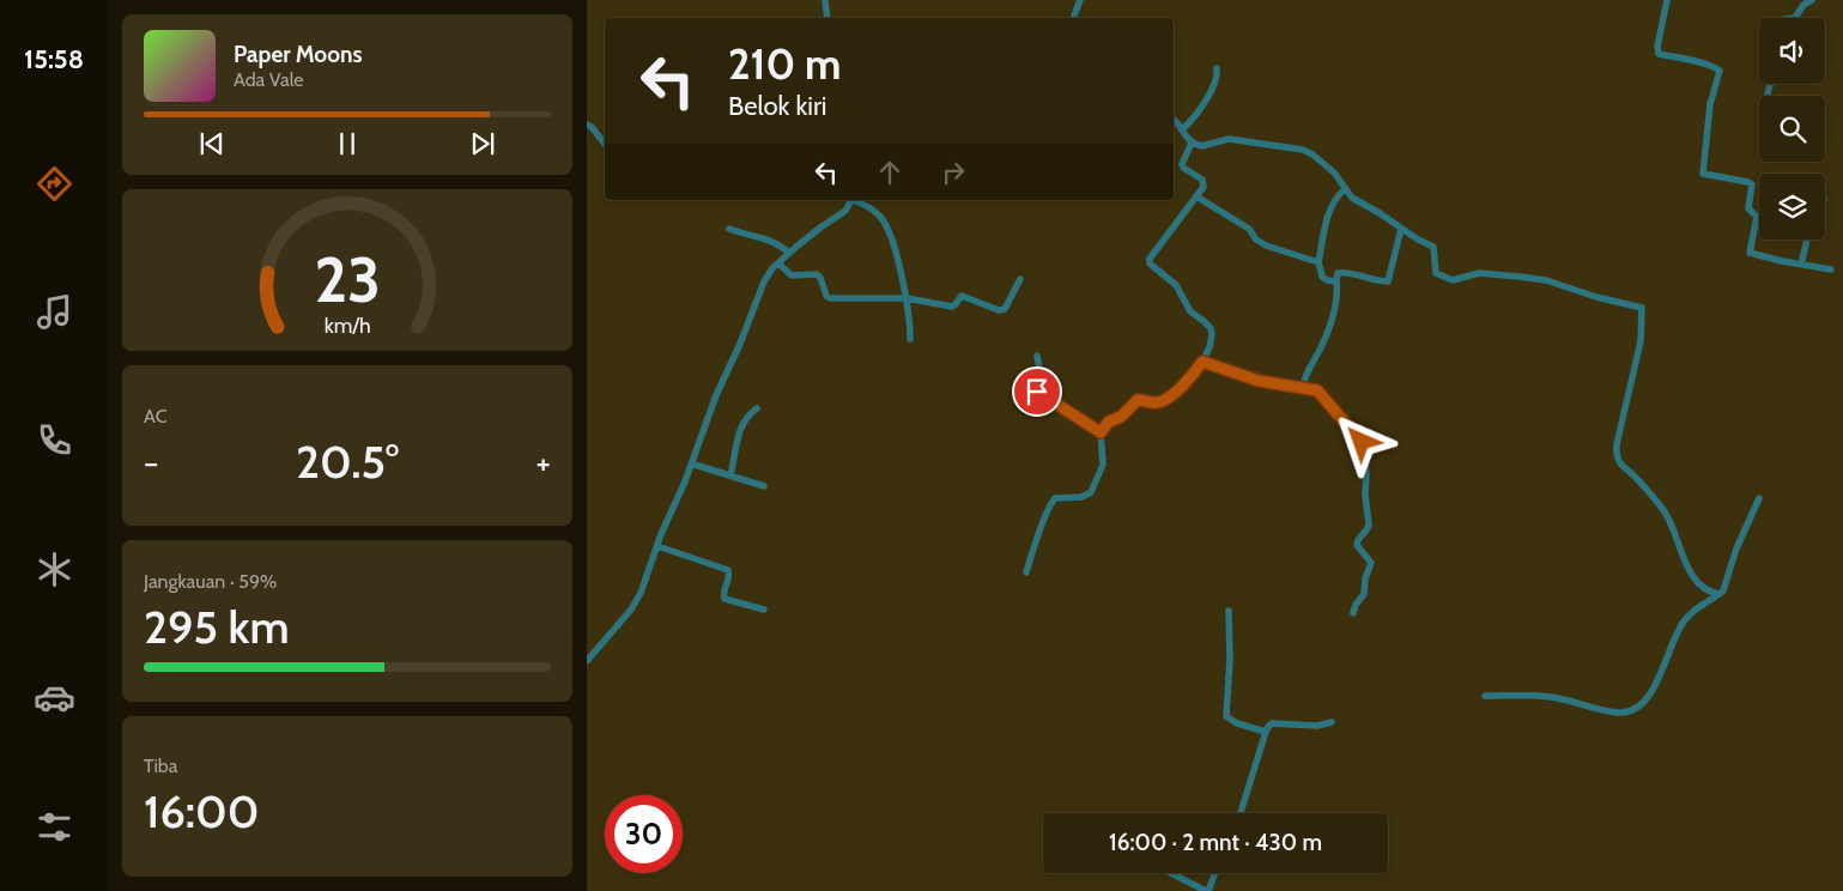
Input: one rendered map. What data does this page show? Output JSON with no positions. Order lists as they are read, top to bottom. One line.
{"page":{"tabs":"15:58","turn":["210 m","Belok kiri"],"song":["Paper Moons","Ada Vale"],"tile":["AC",["Jangkauan · 59%","295 km"],["Tiba","16:00"]],"heat":["−","20.5°","+"],"limit":"30","trip":"16:00 · 2 mnt · 430 m","gauge":["23","km/h"]}}
